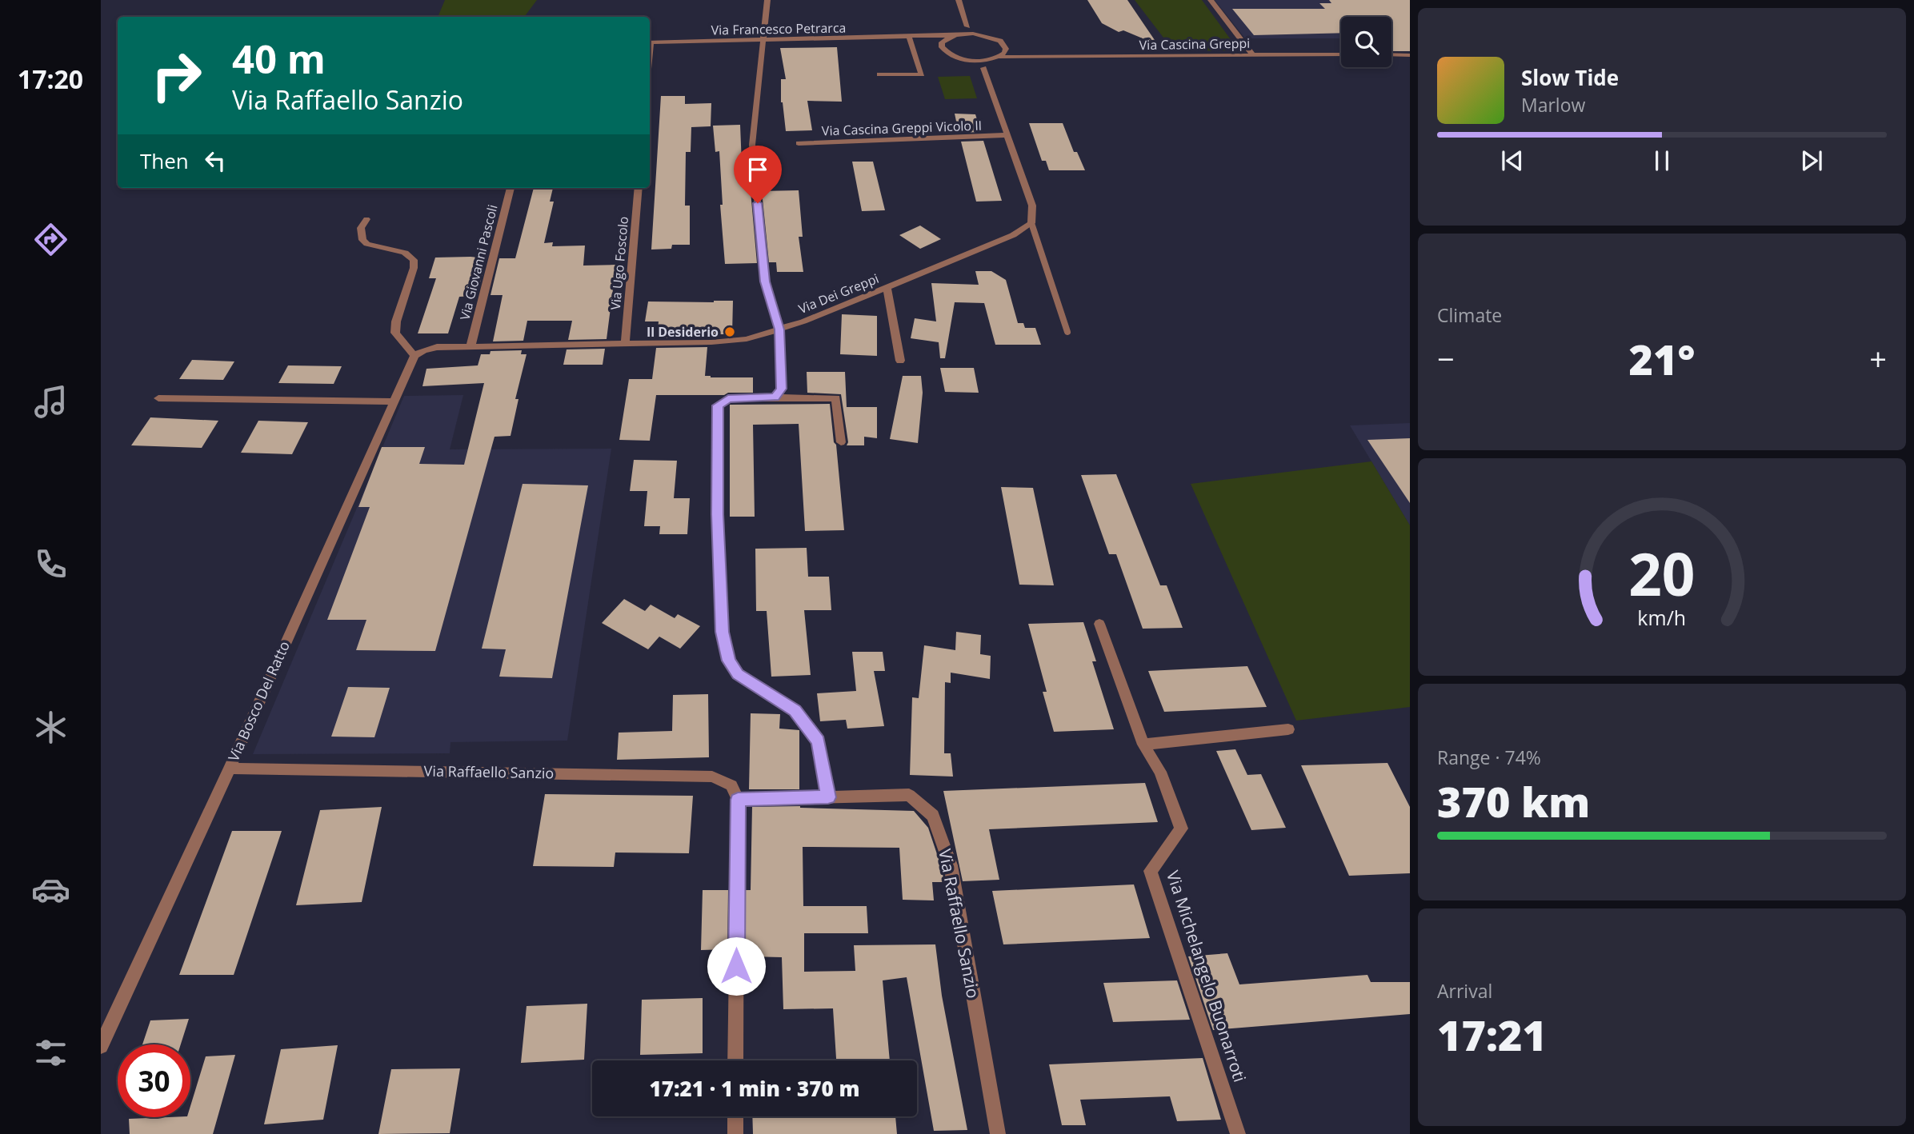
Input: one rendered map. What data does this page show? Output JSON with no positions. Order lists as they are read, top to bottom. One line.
{"streets":{"street":["Via Francesco Petrarca","Via Cascina Greppi","Via Cascina Greppi Vicolo II","Via Giovanni Pascoli","Via Ugo Foscolo","Via Dei Greppi","Via Bosco Del Ratto","Via Raffaello Sanzio","Via Michelangelo Buonarroti"]},"crossings":[["Via Giovanni Pascoli","Via Dei Greppi"],["Via Ugo Foscolo","Via Dei Greppi"],["Via Dei Greppi","Via Bosco Del Ratto"],["Via Bosco Del Ratto","Via Raffaello Sanzio"]],"places":["Il Desiderio"],"page":{"tabs":"17:20","turn":["40 m","Via Raffaello Sanzio"],"song":["Slow Tide","Marlow"],"then":"Then","tile":["Climate",["Range · 74%","370 km"],["Arrival","17:21"]],"heat":["−","21°","+"],"limit":"30","trip":"17:21 · 1 min · 370 m","gauge":["20","km/h"]}}
